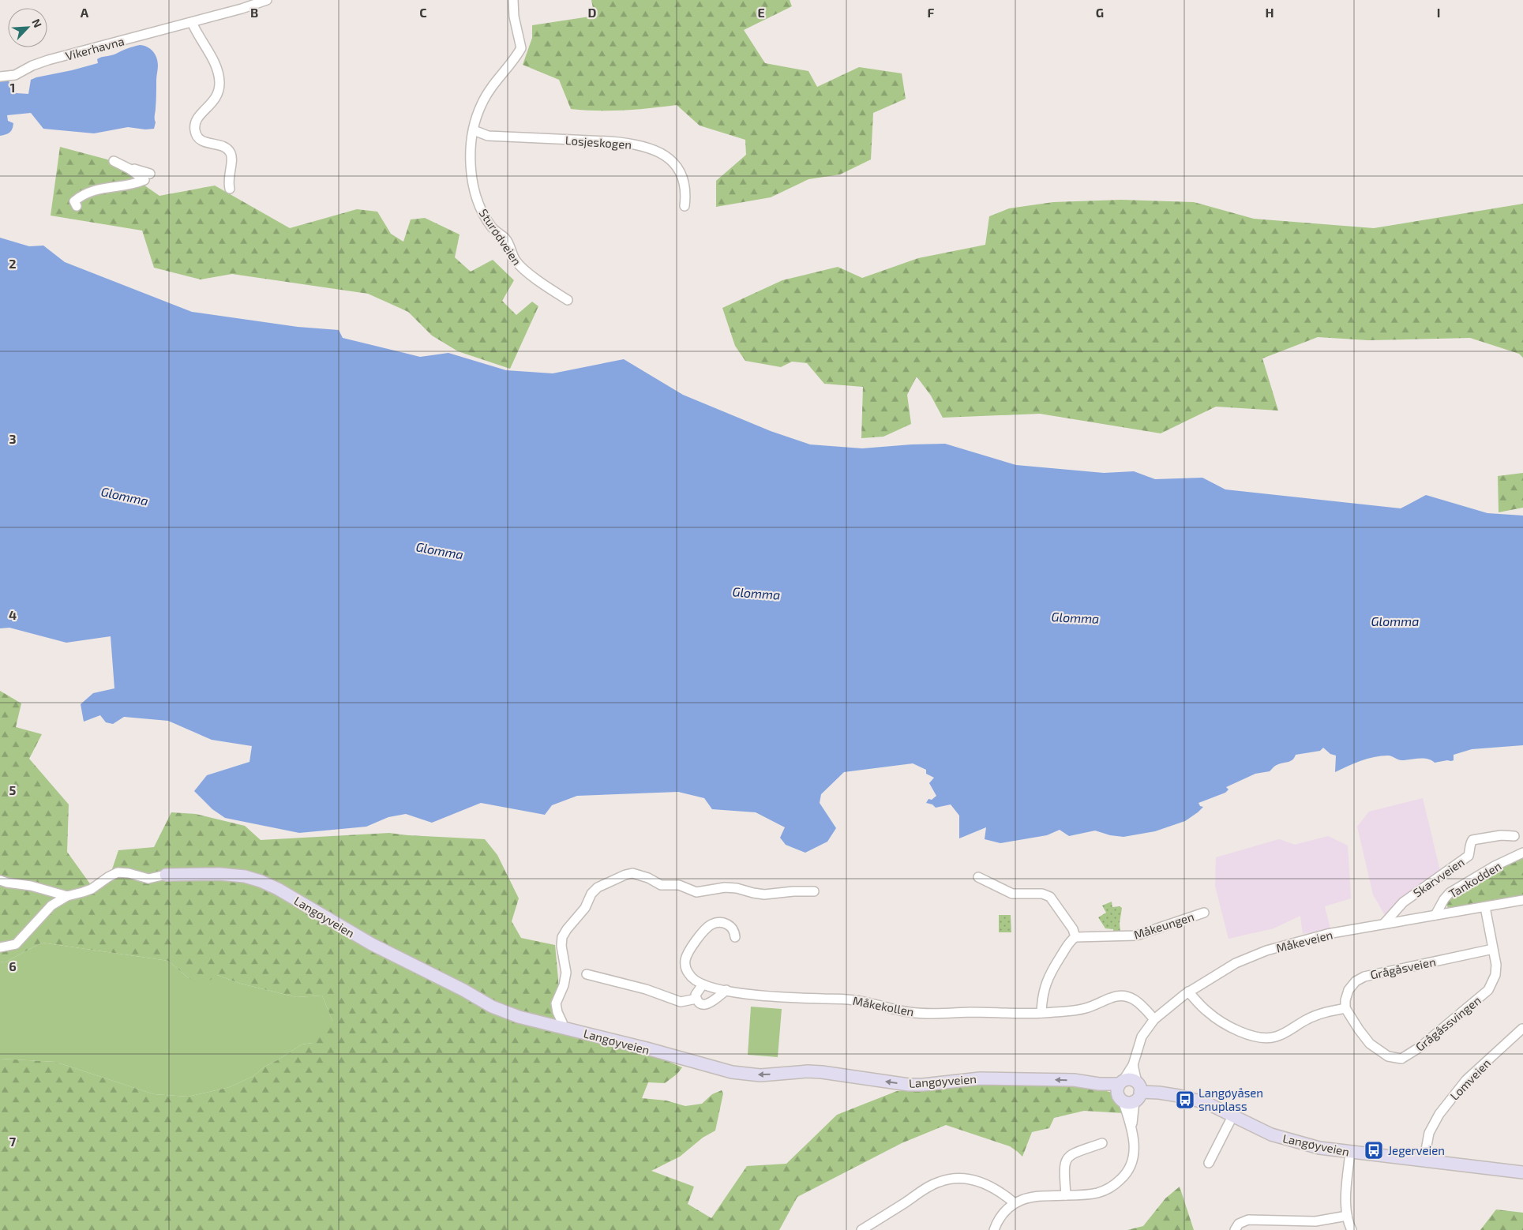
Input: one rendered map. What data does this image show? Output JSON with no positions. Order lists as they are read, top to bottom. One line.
{"streets":{"main road":["Langøyveien"],"street":["Vikerhavna","Losjeskogen","Sturødveien","Skarvveien","Tankodden","Måkeungen","Måkeveien","Grågåsveien","Måkekollen","Grågåssvingen","Lomveien"]},"crossings":[["Losjeskogen","Sturødveien"],["Skarvveien","Måkeveien"],["Tankodden","Måkeveien"],["Langøyveien","Måkeveien"],["Langøyveien","Lomveien"],["Måkeveien","Måkekollen"],["Måkeveien","Grågåssvingen"],["Grågåsveien","Grågåssvingen"]],"one_way":["Langøyveien"],"water":["Glomma"],"places":{"bus stop":["Langøyåsen snuplass","Jegerveien"]},"north":"top right","grid":{"columns":["A","B","C","D","E","F","G","H","I"],"rows":["1","2","3","4","5","6","7"]}}
